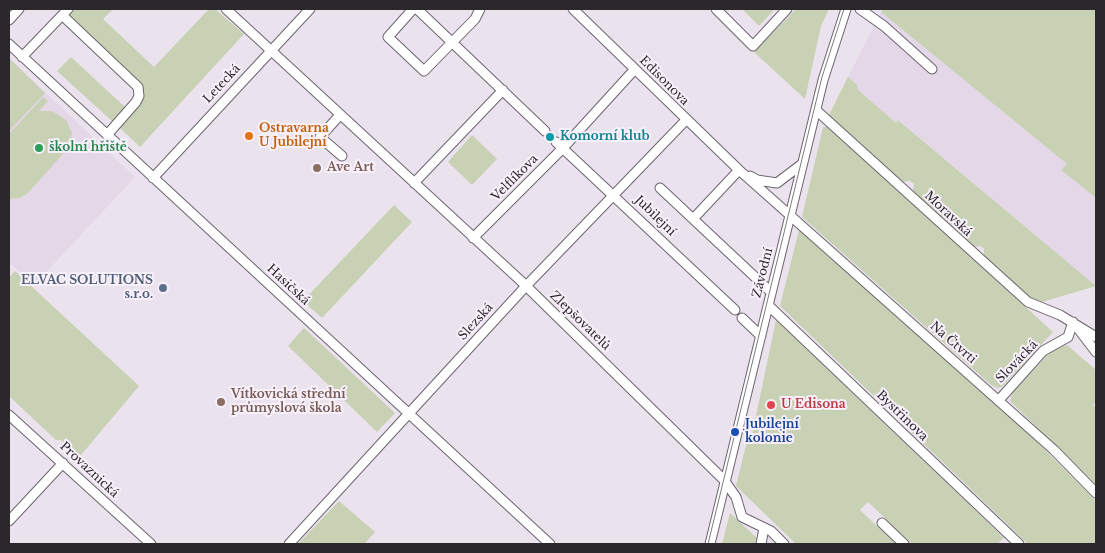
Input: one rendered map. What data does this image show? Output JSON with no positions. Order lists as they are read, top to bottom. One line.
{"streets":{"street":["Edisonova","Letecká","Velflíkova","Moravská","Jubilejní","Závodní","Hasičská","Zlepšovatelů","Slezská","Na Čtvrti","Slovácká","Bystřinova","Provaznická"]},"crossings":[["Edisonova","Velflíkova"],["Edisonova","Závodní"],["Edisonova","Slezská"],["Edisonova","Na Čtvrti"],["Letecká","Hasičská"],["Letecká","Zlepšovatelů"],["Velflíkova","Jubilejní"],["Velflíkova","Zlepšovatelů"],["Moravská","Závodní"],["Moravská","Slovácká"],["Jubilejní","Slezská"],["Závodní","Zlepšovatelů"],["Závodní","Na Čtvrti"],["Závodní","Bystřinova"],["Hasičská","Slezská"],["Zlepšovatelů","Slezská"],["Na Čtvrti","Slovácká"]],"places":["Ostravarna U Jubilejní","Komorní klub","školní hřiště","Ave Art","ELVAC SOLUTIONS s.r.o.","Vítkovická střední průmyslová škola","U Edisona","Jubilejní kolonie"]}
